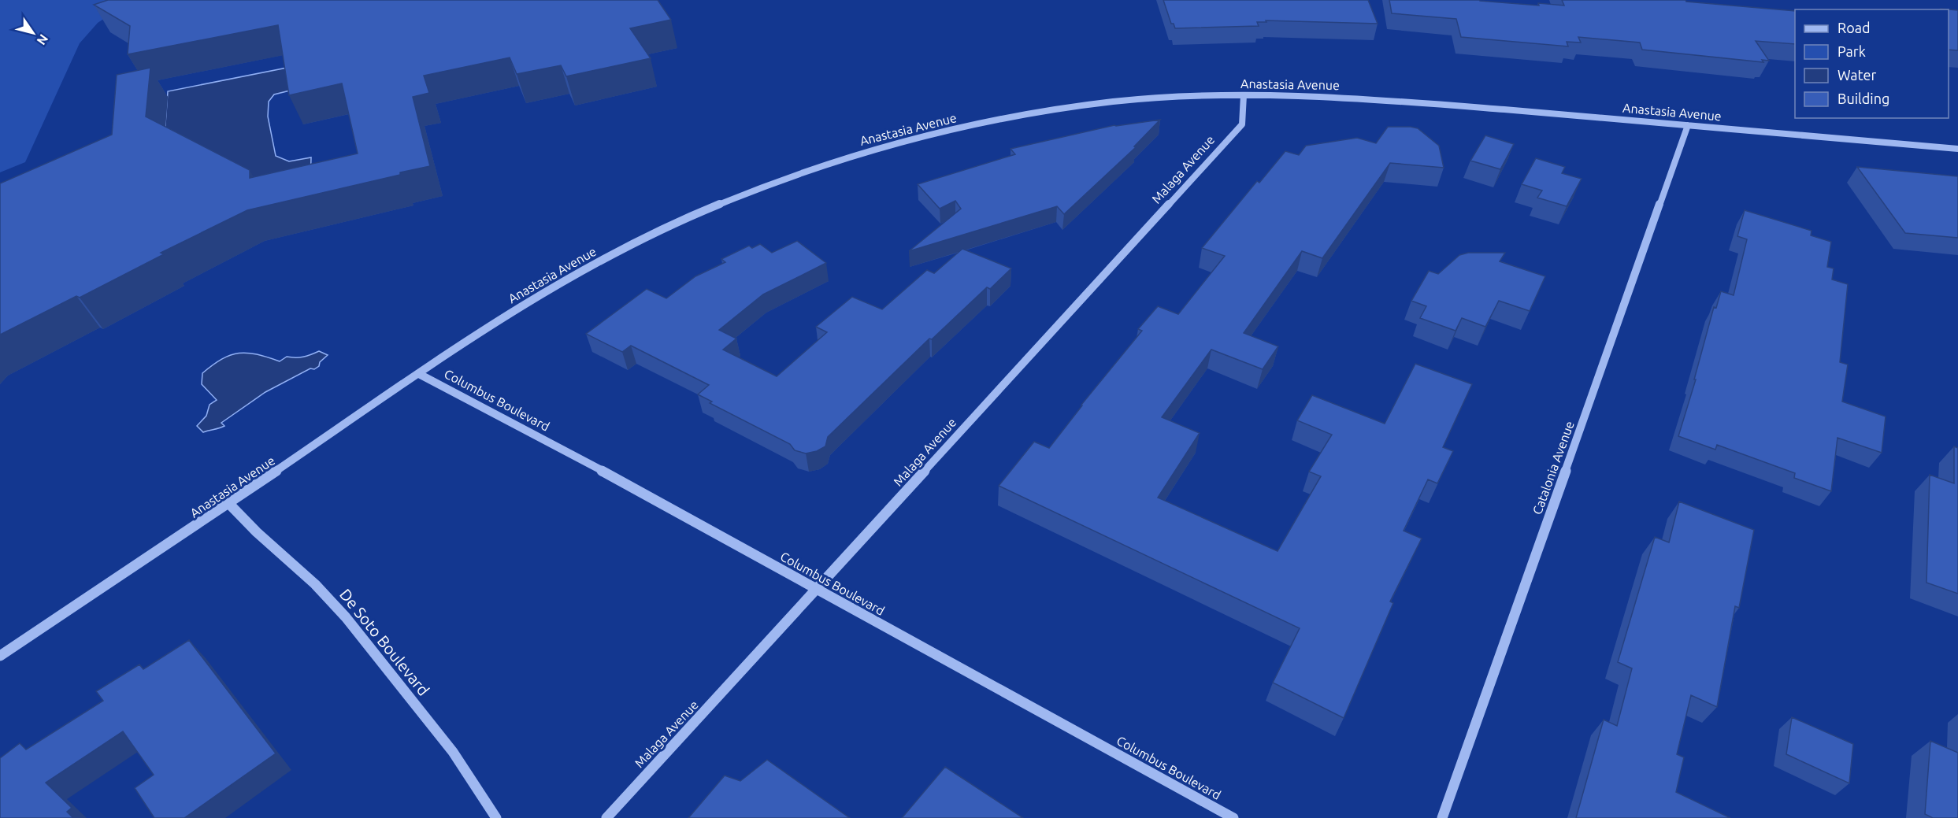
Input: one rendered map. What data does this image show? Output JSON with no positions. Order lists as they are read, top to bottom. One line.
{"streets":{"street":["Anastasia Avenue","Malaga Avenue","Columbus Boulevard","Catalonia Avenue","De Soto Boulevard"]},"crossings":[["Anastasia Avenue","Malaga Avenue"],["Anastasia Avenue","Columbus Boulevard"],["Anastasia Avenue","Catalonia Avenue"],["Anastasia Avenue","De Soto Boulevard"],["Malaga Avenue","Columbus Boulevard"]],"legend":["Road","Park","Water","Building"],"north":"bottom right"}
